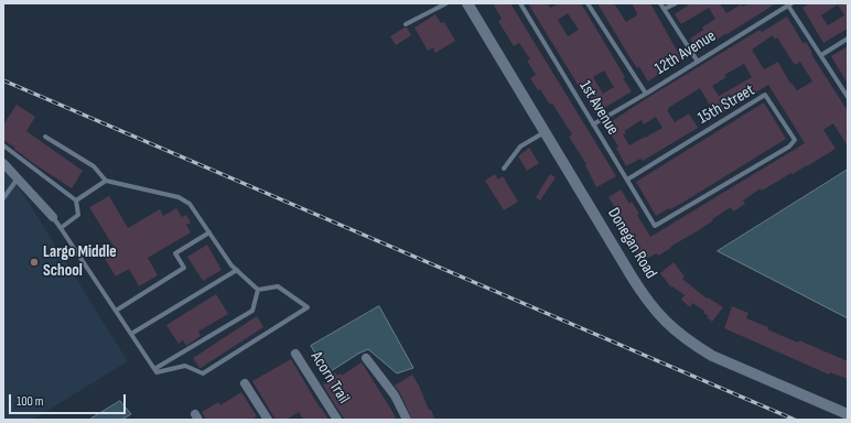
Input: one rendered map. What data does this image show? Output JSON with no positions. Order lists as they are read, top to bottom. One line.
{"streets":{"street":["Donegan Road","Acorn Trail"],"lane":["12th Avenue","15th Street","1st Avenue"]},"crossings":[["12th Avenue","1st Avenue"],["15th Street","1st Avenue"]],"places":["Largo Middle School"],"scale_bar":"100 m"}
